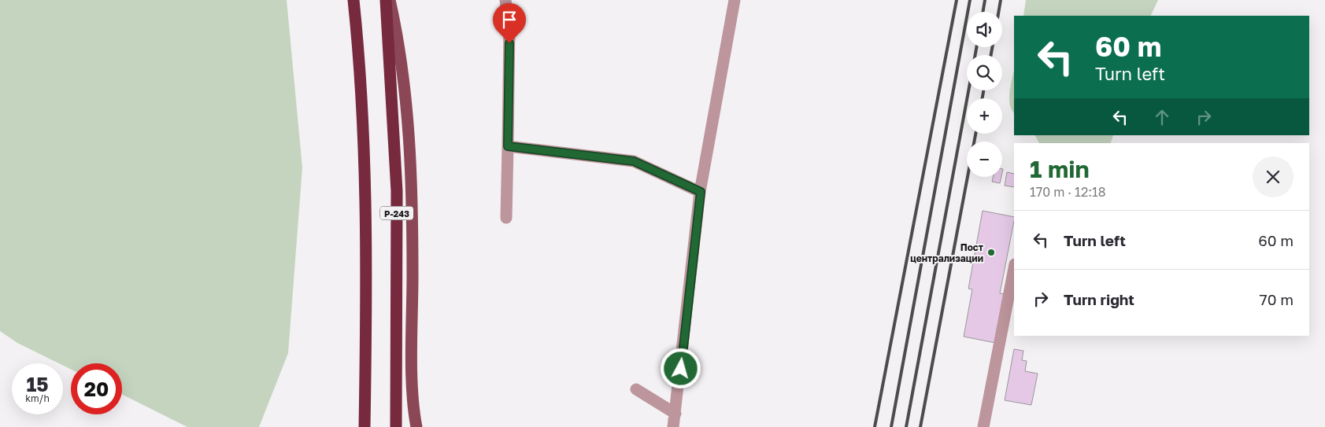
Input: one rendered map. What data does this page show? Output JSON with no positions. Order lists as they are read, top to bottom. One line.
{"streets":{"highway":["Р-243"]},"places":["Пост централизации"],"page":{"map_buttons":["+","−"],"turn":["60 m","Turn left"],"heading":["1 min","170 m · 12:18"],"list":[{"name":"Turn left","value":"60 m"},{"name":"Turn right","value":"70 m"}],"speed":"15 km/h","limit":"20"}}
